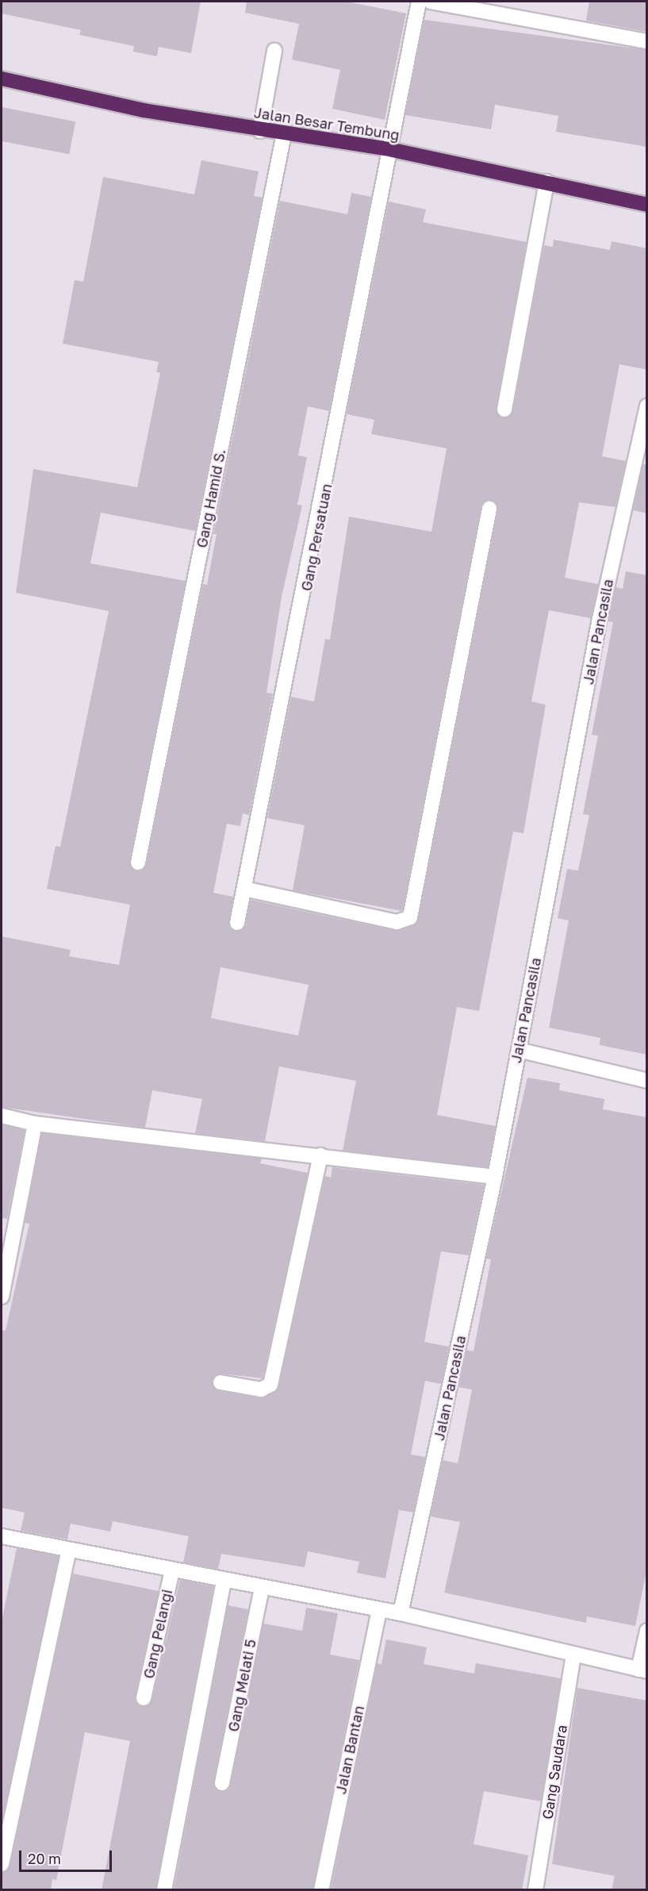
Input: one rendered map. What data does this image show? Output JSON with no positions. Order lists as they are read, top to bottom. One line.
{"streets":{"highway":["Jalan Besar Tembung"],"street":["Gang Hamid S.","Gang Persatuan","Jalan Pancasila","Gang Pelangi","Gang Melati 5","Jalan Bantan","Gang Saudara"]},"crossings":[["Jalan Besar Tembung","Gang Hamid S."],["Jalan Besar Tembung","Gang Persatuan"]],"scale_bar":"20 m"}
